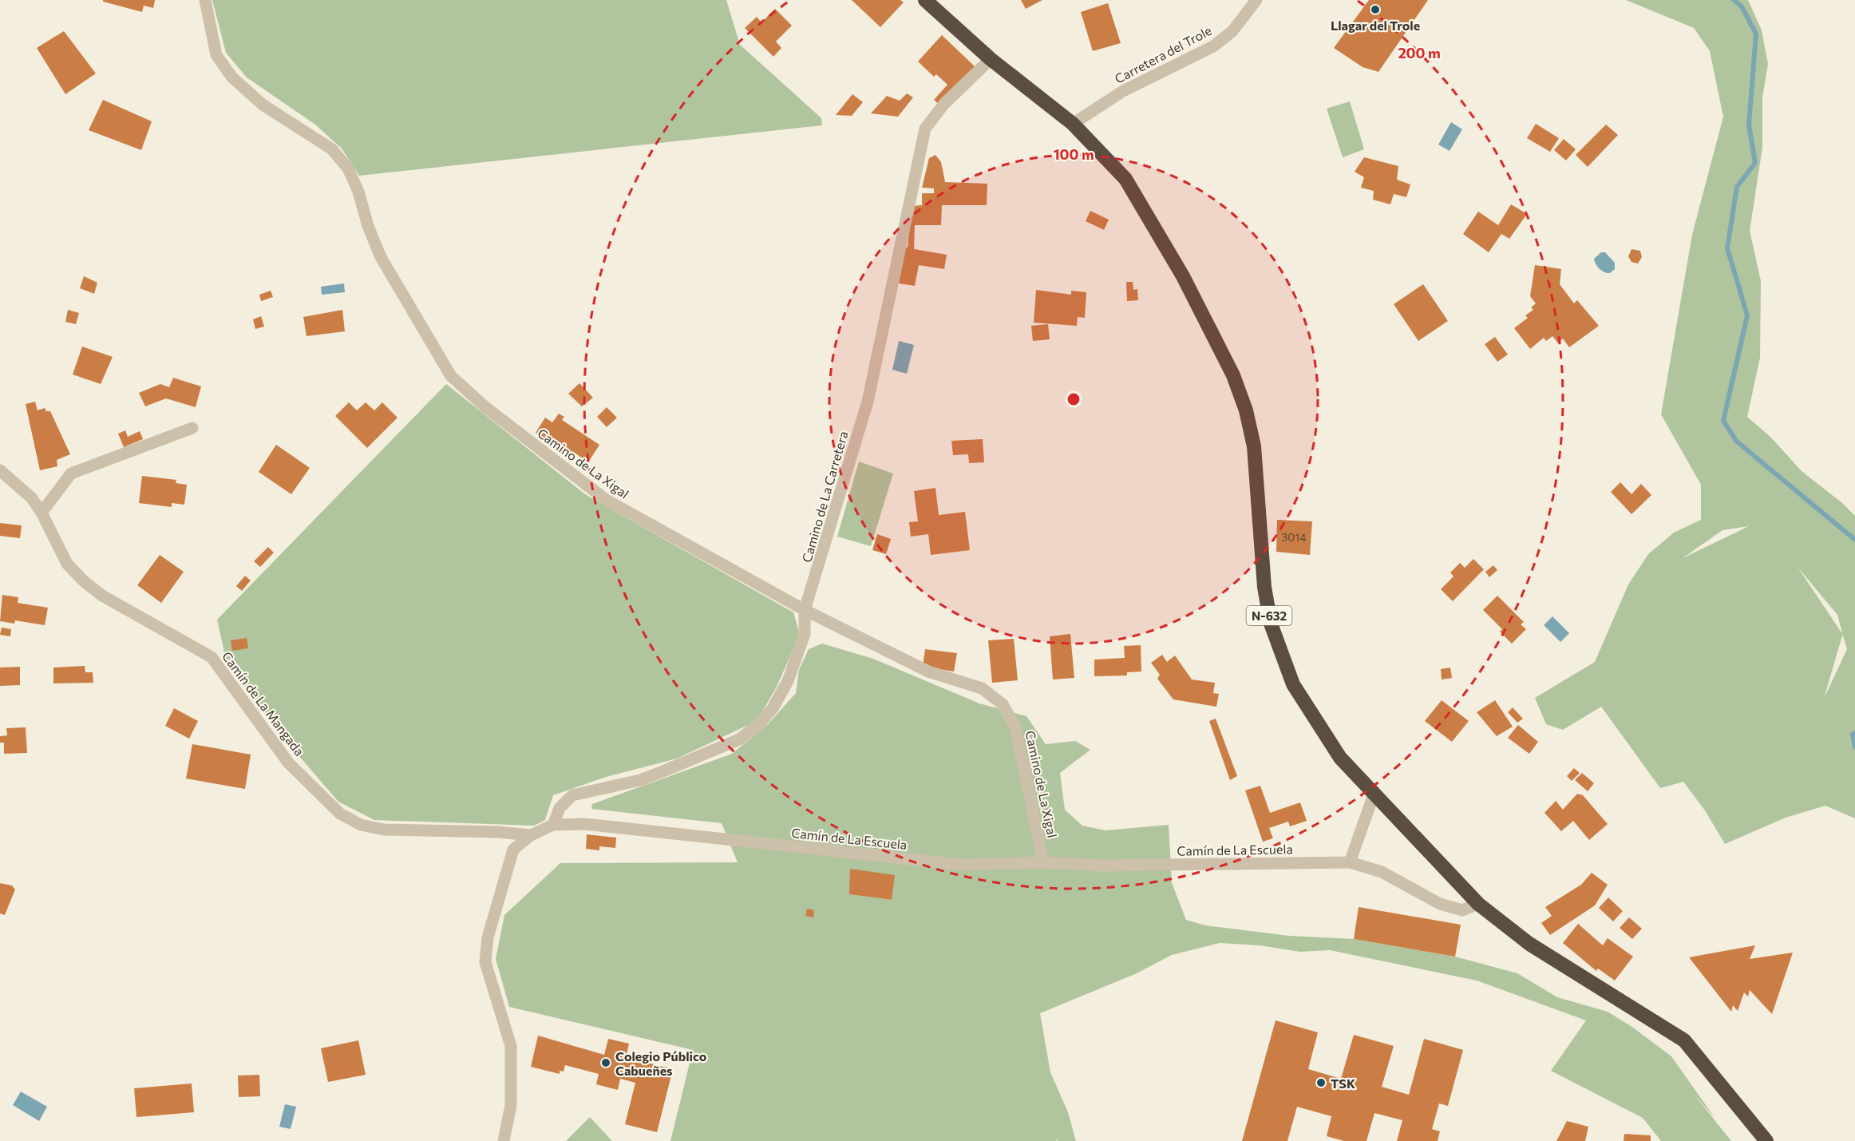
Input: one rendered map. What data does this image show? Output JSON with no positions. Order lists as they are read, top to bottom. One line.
{"streets":{"highway":["N-632"],"street":["Carretera del Trole","Camino de La Xigal","Camino de La Carretera","Camín de La Mangada","Camín de La Escuela"]},"crossings":[["Carretera del Trole","N-632"],["Camino de La Xigal","Camino de La Carretera"],["Camino de La Xigal","Camín de La Escuela"],["Camino de La Carretera","N-632"],["Camino de La Carretera","Camín de La Escuela"],["N-632","Camín de La Escuela"],["Camín de La Mangada","Camín de La Escuela"]],"places":["Llagar del Trole","Colegio Público Cabueñes","TSK"],"house_numbers":["3014"],"rings":["200 m","100 m"]}
